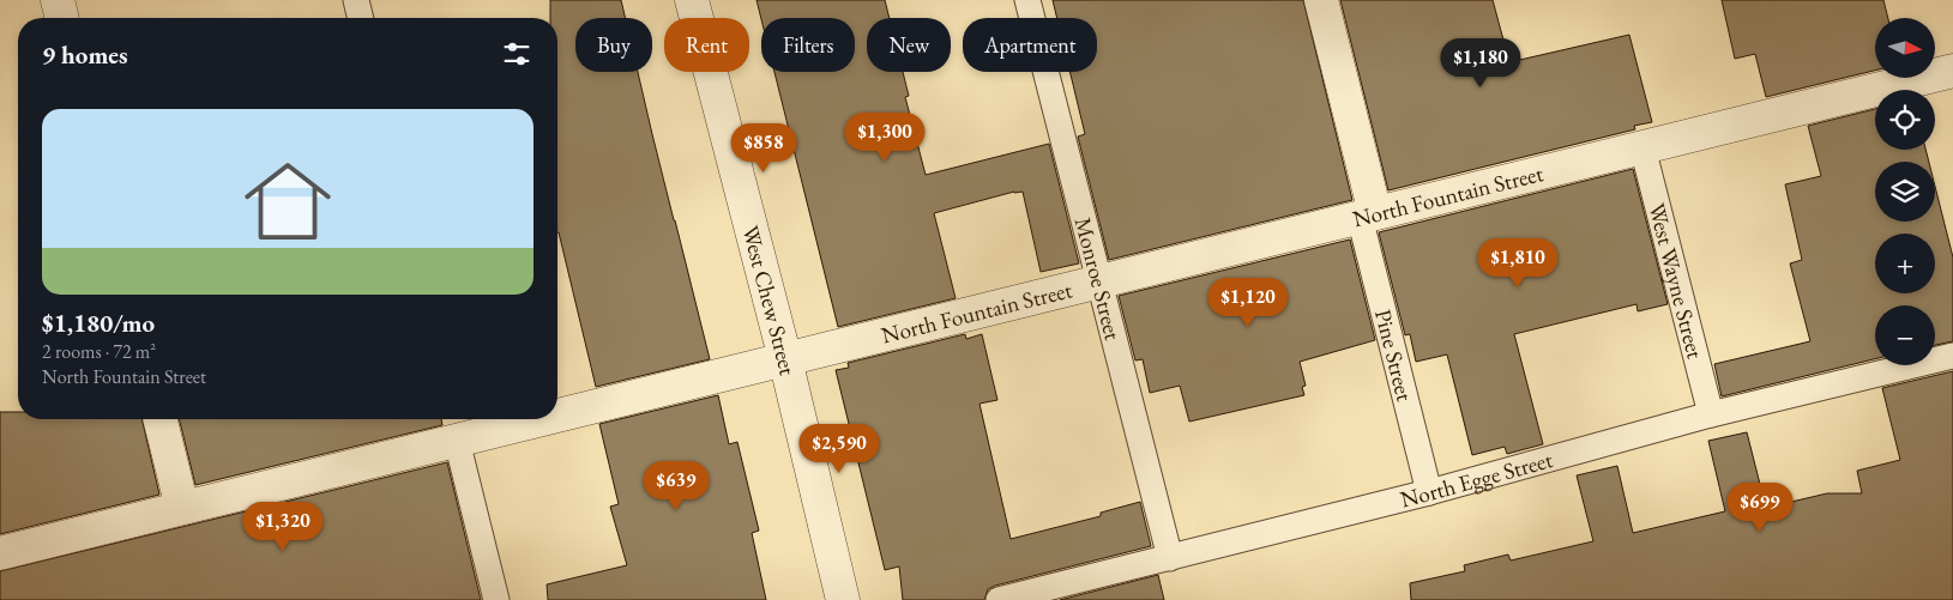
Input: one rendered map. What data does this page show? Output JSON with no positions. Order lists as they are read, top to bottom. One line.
{"streets":{"street":["North Fountain Street","West Chew Street","Pine Street"],"lane":["Monroe Street","West Wayne Street","North Egge Street"]},"crossings":[["North Fountain Street","Monroe Street"],["North Fountain Street","West Wayne Street"],["North Fountain Street","West Chew Street"],["North Fountain Street","Pine Street"],["Monroe Street","North Egge Street"],["West Wayne Street","North Egge Street"],["Pine Street","North Egge Street"]],"north":"right","page":{"map_buttons":["+","−"],"chip":["Buy","Rent","Filters","New","Apartment"],"heading":"9 homes","price":["$1,180","$1,300","$858","$1,810","$1,120","$2,590","$639","$699","$1,320"],"list":[{"name":"$1,180/mo","note":"2 rooms · 72 m² · North Fountain Street"}]}}
